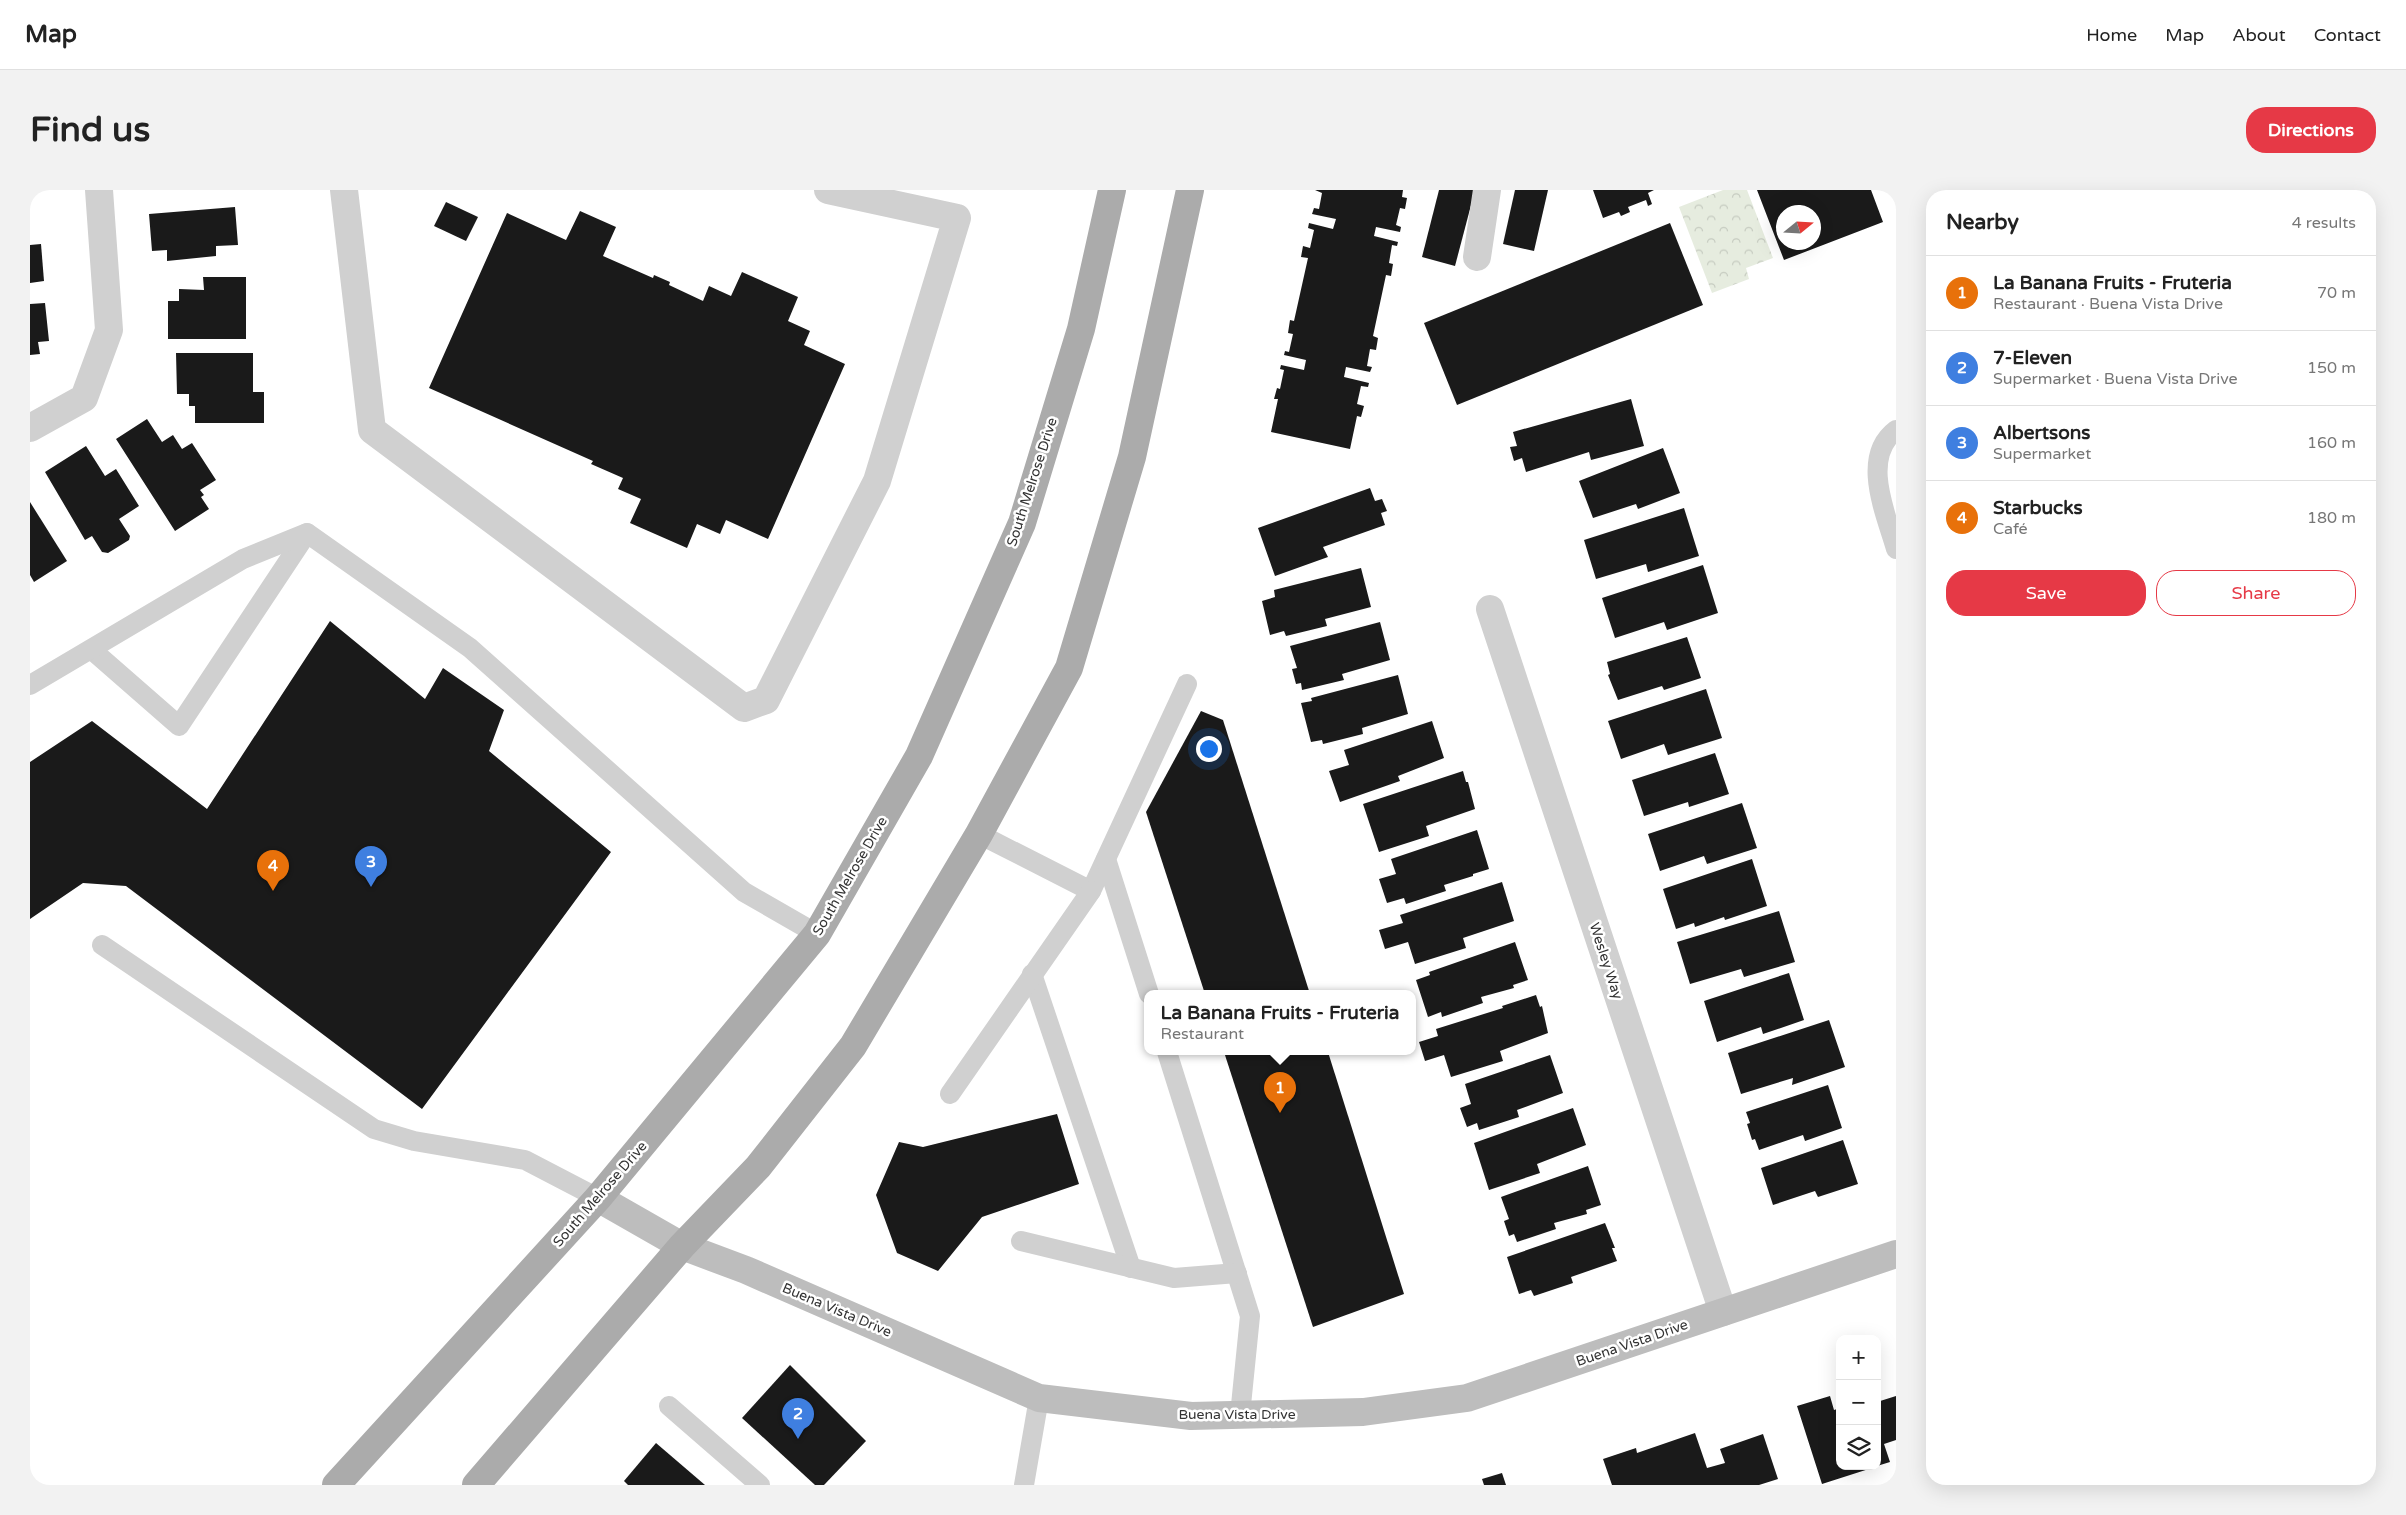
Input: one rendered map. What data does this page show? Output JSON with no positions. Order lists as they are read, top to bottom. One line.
{"streets":{"main road":["South Melrose Drive"],"street":["Wesley Way","Buena Vista Drive"]},"crossings":[["South Melrose Drive","Buena Vista Drive"],["Wesley Way","Buena Vista Drive"]],"north":"right","page":{"header":"Map","nav":["Home","Map","About","Contact"],"buttons":["Directions",["Save","Share"]],"title":"Find us","heading":["Nearby","4 results"],"list":[{"mark":"1","name":"La Banana Fruits - Fruteria","note":"Restaurant · Buena Vista Drive","value":"70 m"},{"mark":"2","name":"7-Eleven","note":"Supermarket · Buena Vista Drive","value":"150 m"},{"mark":"3","name":"Albertsons","note":"Supermarket","value":"160 m"},{"mark":"4","name":"Starbucks","note":"Café","value":"180 m"}],"pins":["3","4","1","2"],"popup":["La Banana Fruits - Fruteria","Restaurant"],"map_buttons":["+","−"]}}
